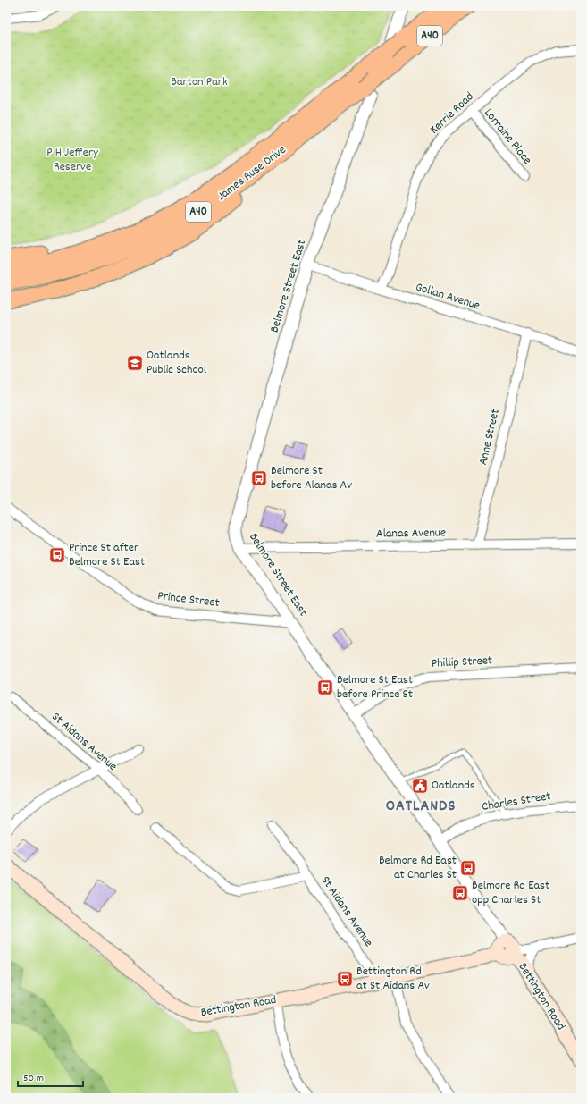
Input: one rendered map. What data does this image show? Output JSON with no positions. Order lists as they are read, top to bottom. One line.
{"streets":{"highway":["A40","James Ruse Drive"],"main road":["Bettington Road"],"street":["Kerrie Road","Lorraine Place","Belmore Street East","Gollan Avenue","Anne Street","Alanas Avenue","Prince Street","Phillip Street","St Aidans Avenue","Charles Street"]},"crossings":[["Kerrie Road","Lorraine Place"],["Kerrie Road","Gollan Avenue"],["James Ruse Drive","Belmore Street East"],["Belmore Street East","Gollan Avenue"],["Belmore Street East","Alanas Avenue"],["Belmore Street East","Prince Street"],["Belmore Street East","Phillip Street"],["Belmore Street East","Charles Street"],["Belmore Street East","Bettington Road"],["Gollan Avenue","Anne Street"],["Anne Street","Alanas Avenue"],["St Aidans Avenue","Bettington Road"]],"districts":["OATLANDS"],"parks":["Barton Park","P H Jeffery Reserve"],"places":{"school or university":["Oatlands Public School"],"bus stop":["Belmore St before Alanas Av","Prince St after Belmore St East","Belmore St East before Prince St","Belmore Rd East at Charles St","Belmore Rd East opp Charles St","Bettington Rd at St Aidans Av"],"public building":["Oatlands"]},"scale_bar":"50 m"}
